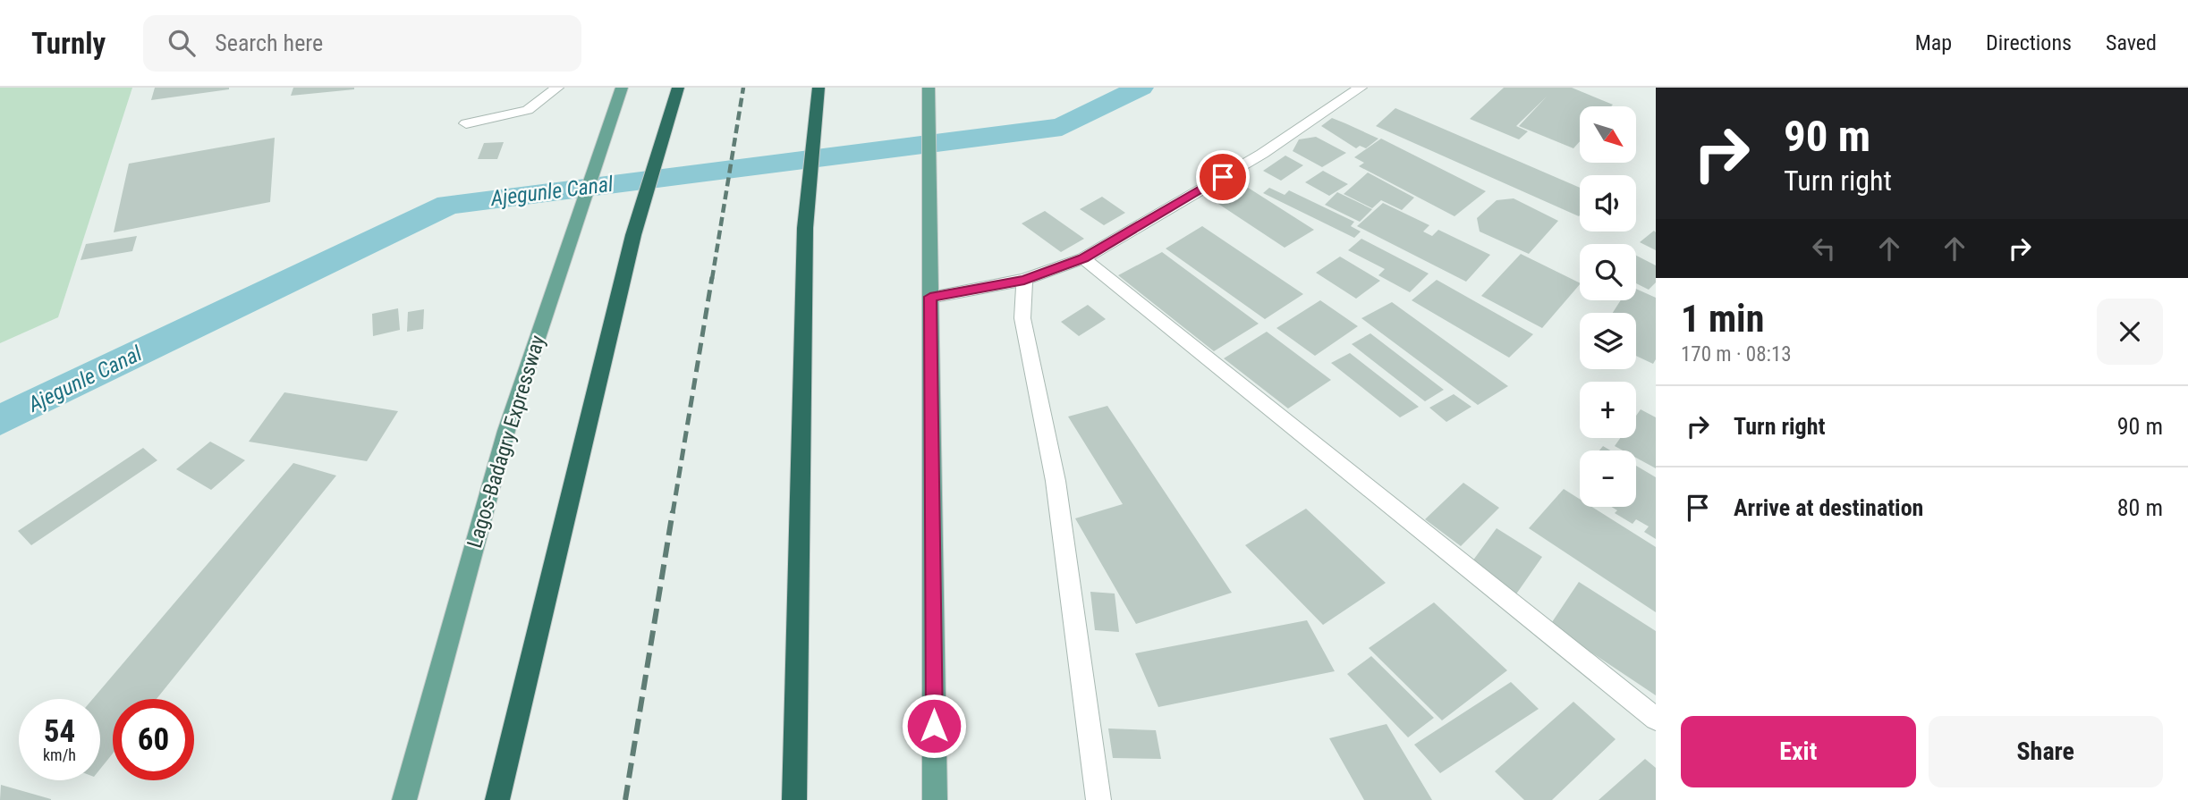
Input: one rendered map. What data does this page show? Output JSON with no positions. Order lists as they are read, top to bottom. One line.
{"streets":{"main road":["Lagos-Badagry Expressway"]},"water":["Ajegunle Canal"],"north":"bottom right","page":{"header":"Turnly","search":"Search here","nav":["Map","Directions","Saved"],"turn":["90 m","Turn right"],"map_buttons":["+","−"],"heading":["1 min","170 m · 08:13"],"list":[{"name":"Turn right","value":"90 m"},{"name":"Arrive at destination","value":"80 m"}],"speed":"54 km/h","limit":"60","buttons":["Exit","Share"]}}
